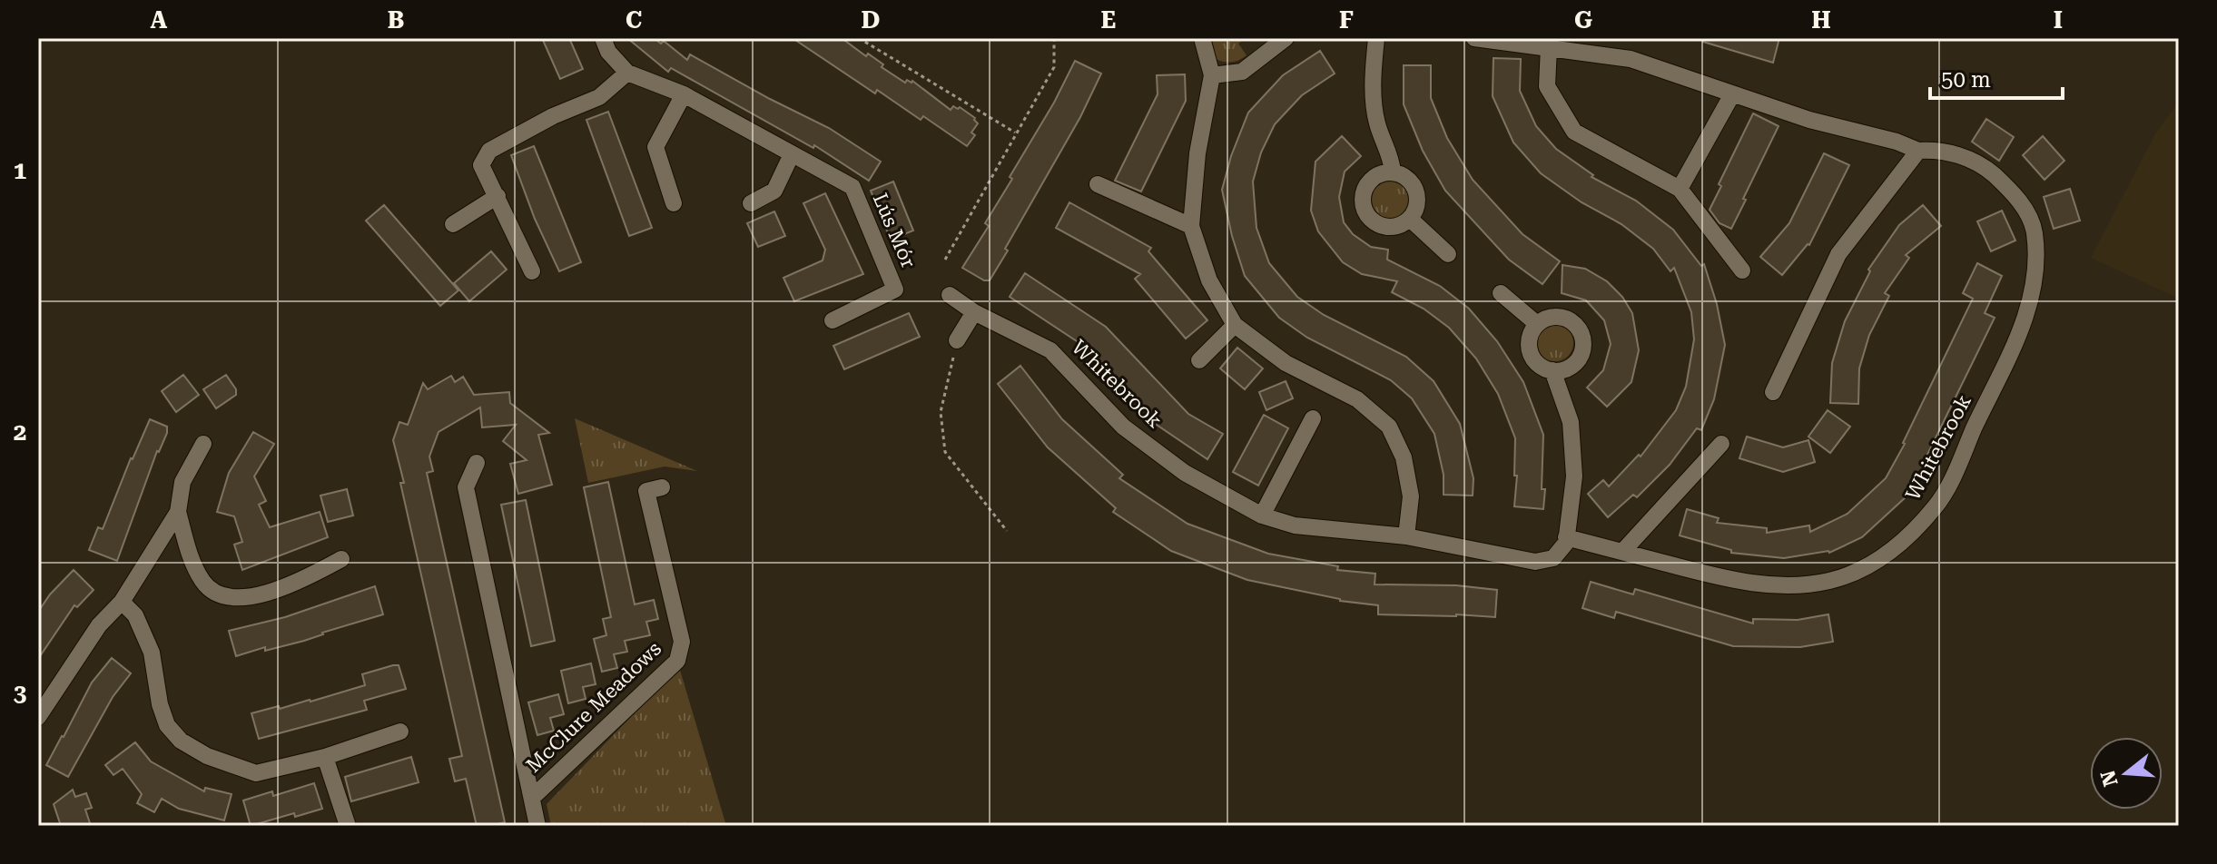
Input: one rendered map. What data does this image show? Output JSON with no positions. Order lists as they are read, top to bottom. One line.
{"streets":{"street":["Lús Mór","Whitebrook","McClure Meadows"]},"scale_bar":"50 m","north":"left","grid":{"columns":["A","B","C","D","E","F","G","H","I"],"rows":["1","2","3"]}}
